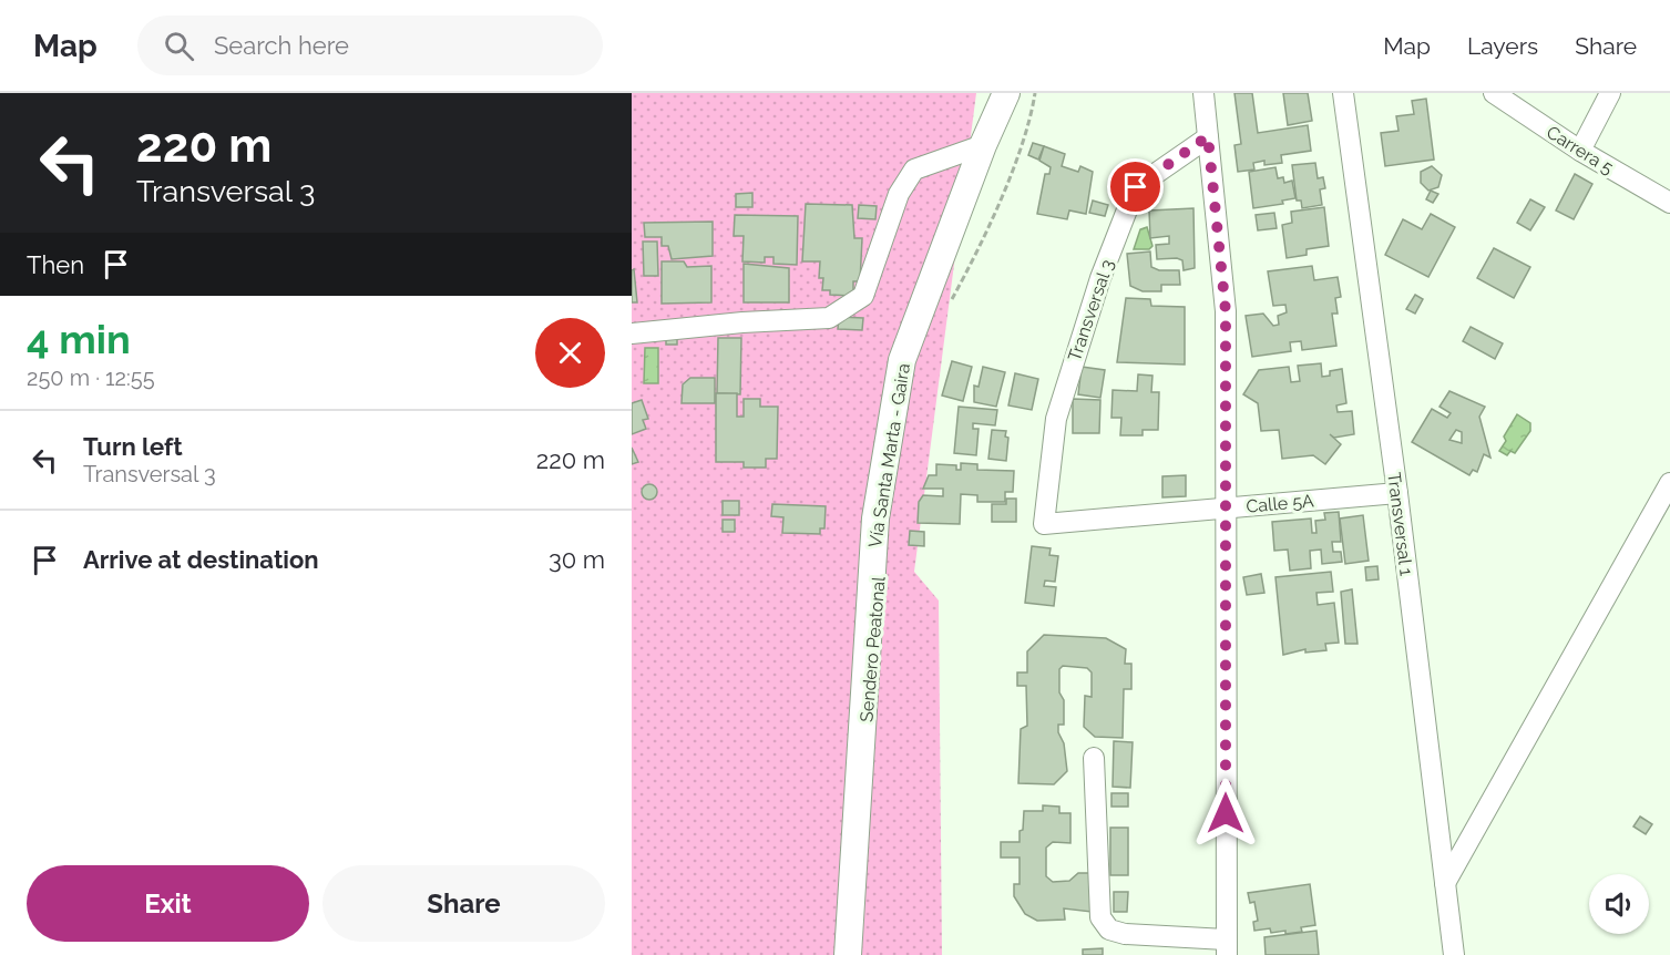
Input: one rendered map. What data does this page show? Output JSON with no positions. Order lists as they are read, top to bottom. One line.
{"streets":{"main road":["Vía Santa Marta - Gaira"],"street":["Carrera 5","Transversal 3","Calle 5A","Transversal 1"]},"crossings":[["Transversal 3","Calle 5A"],["Calle 5A","Transversal 1"]],"page":{"header":"Map","search":"Search here","nav":["Map","Layers","Share"],"turn":["220 m","Transversal 3"],"then":"Then","heading":["4 min","250 m · 12:55"],"list":[{"name":"Turn left","note":"Transversal 3","value":"220 m"},{"name":"Arrive at destination","value":"30 m"}],"buttons":["Exit","Share"]}}
